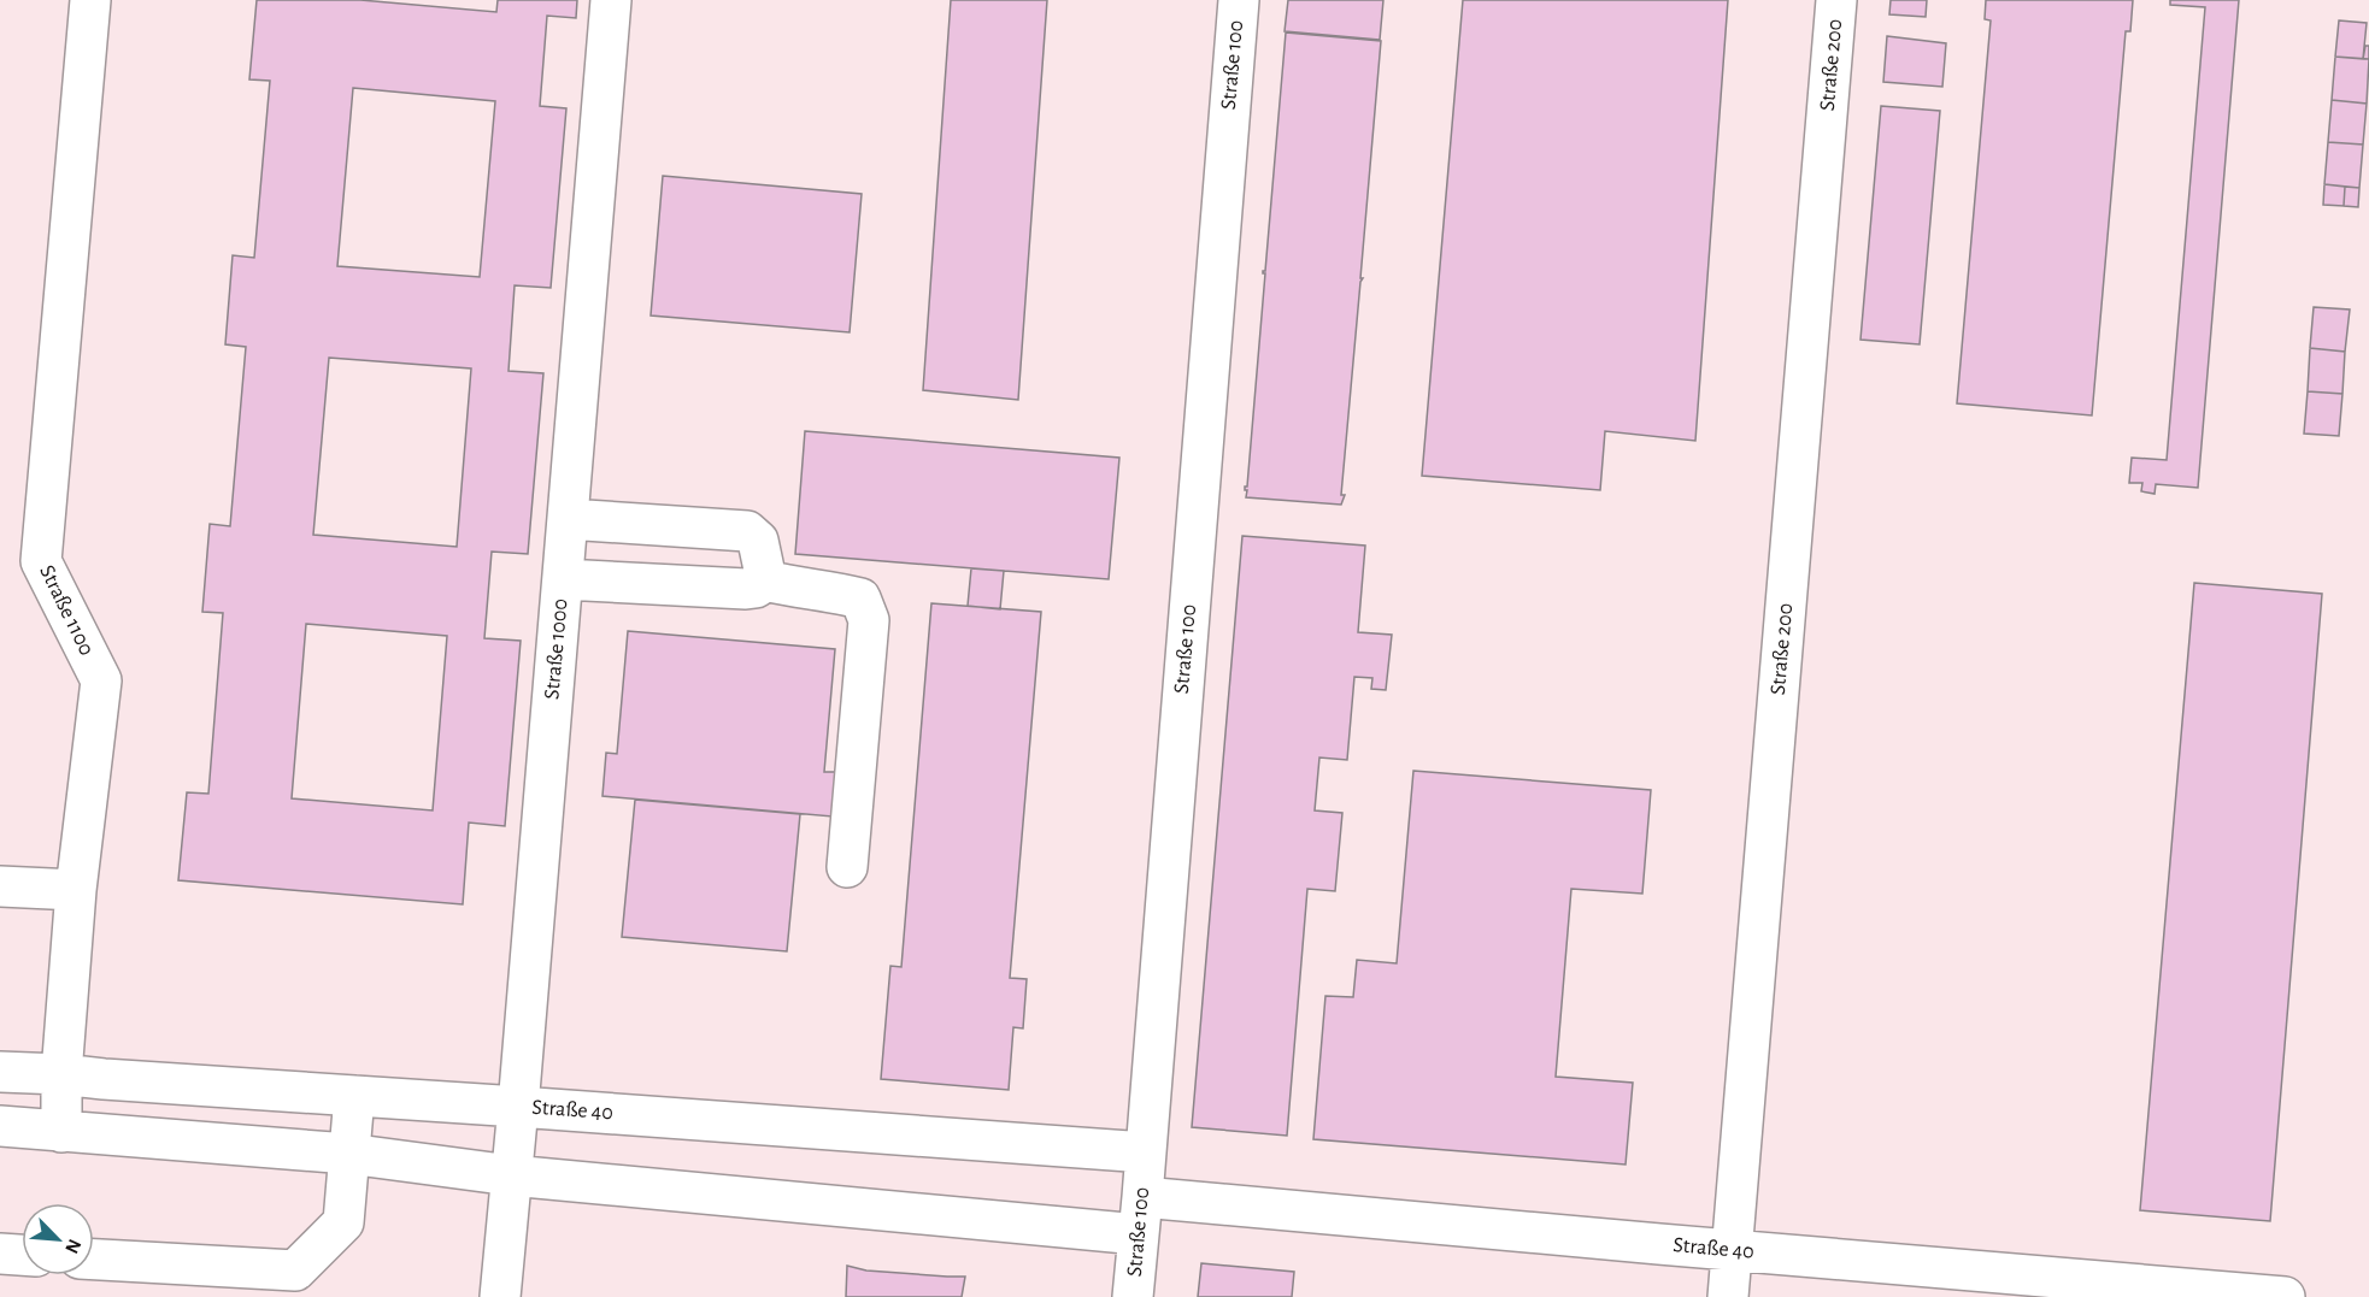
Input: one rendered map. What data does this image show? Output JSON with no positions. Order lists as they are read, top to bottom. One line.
{"streets":{"street":["Straße 100","Straße 200","Straße 1100","Straße 1000","Straße 40"]},"crossings":[["Straße 100","Straße 40"],["Straße 200","Straße 40"],["Straße 1100","Straße 40"],["Straße 1000","Straße 40"]],"north":"bottom right"}
